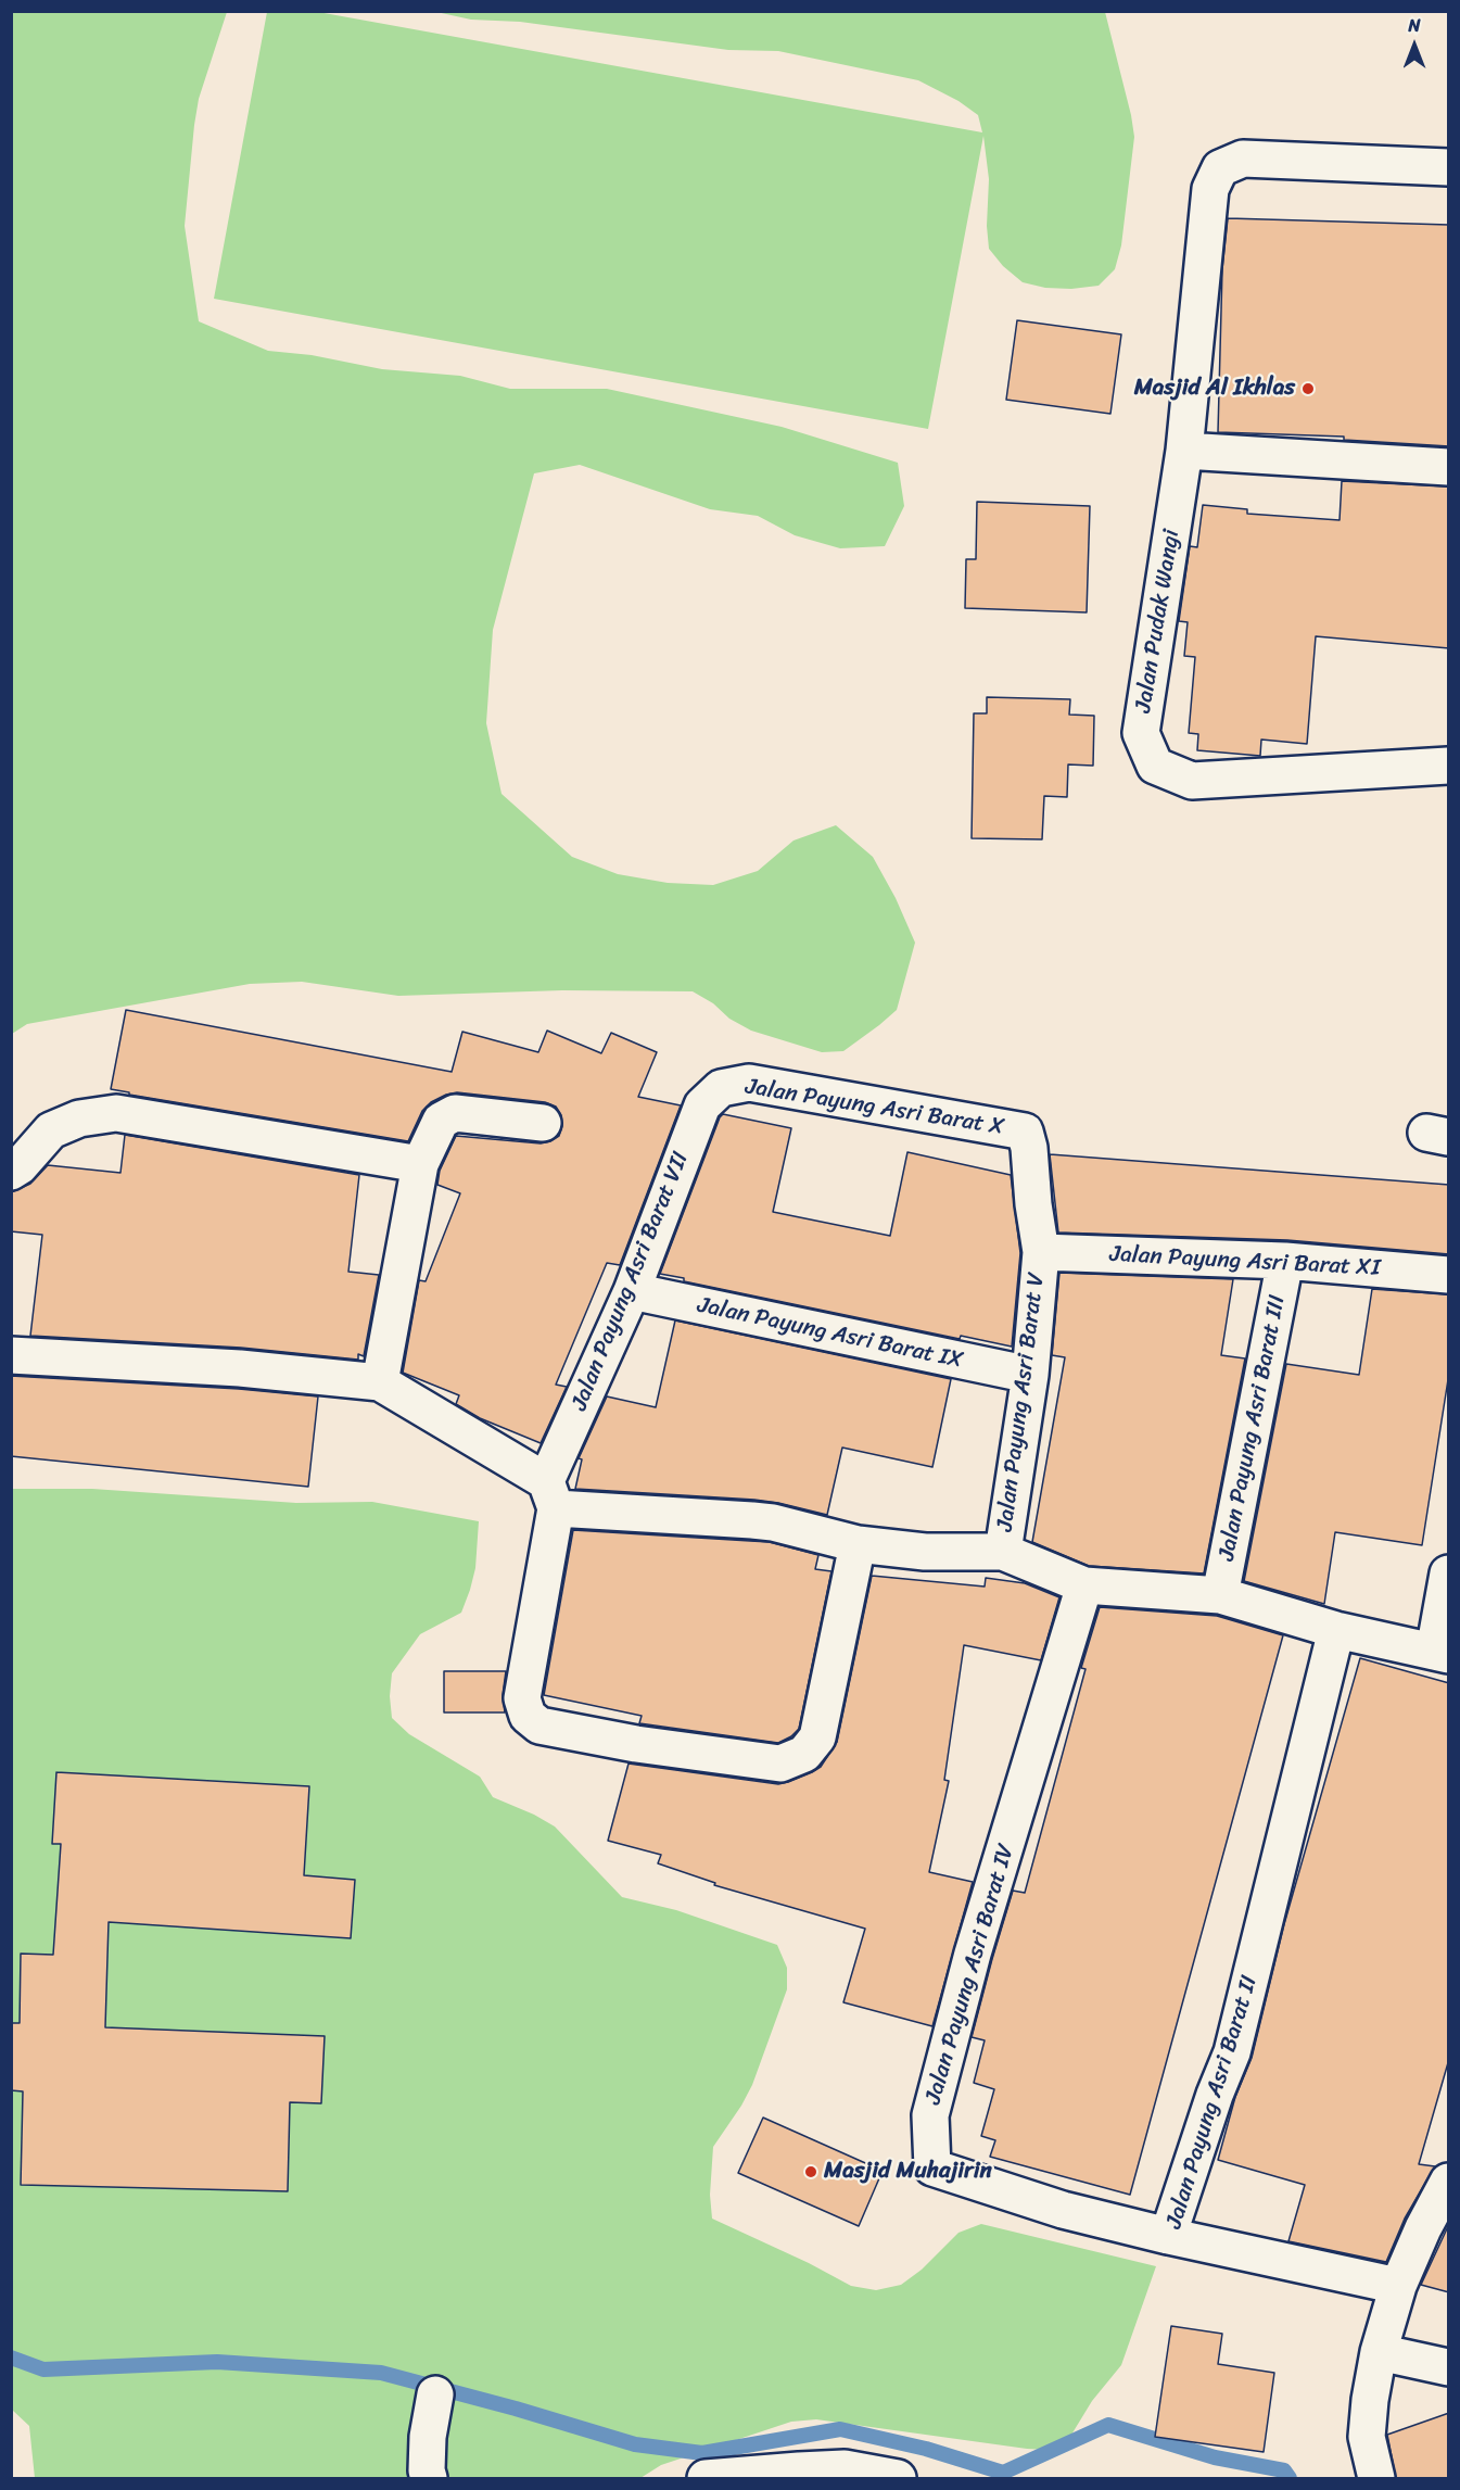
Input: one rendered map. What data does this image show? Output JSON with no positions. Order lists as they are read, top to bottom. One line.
{"streets":{"street":["Jalan Pudak Wangi","Jalan Payung Asri Barat X","Jalan Payung Asri Barat XI","Jalan Payung Asri Barat VII","Jalan Payung Asri Barat IX","Jalan Payung Asri Barat V","Jalan Payung Asri Barat III","Jalan Payung Asri Barat IV","Jalan Payung Asri Barat II"]},"crossings":[["Jalan Payung Asri Barat X","Jalan Payung Asri Barat XI"],["Jalan Payung Asri Barat X","Jalan Payung Asri Barat VII"],["Jalan Payung Asri Barat X","Jalan Payung Asri Barat V"],["Jalan Payung Asri Barat XI","Jalan Payung Asri Barat V"],["Jalan Payung Asri Barat XI","Jalan Payung Asri Barat III"],["Jalan Payung Asri Barat VII","Jalan Payung Asri Barat IX"],["Jalan Payung Asri Barat IX","Jalan Payung Asri Barat V"],["Jalan Payung Asri Barat IV","Jalan Payung Asri Barat II"]],"places":["Masjid Al Ikhlas","Masjid Muhajirin"],"north":"top"}
